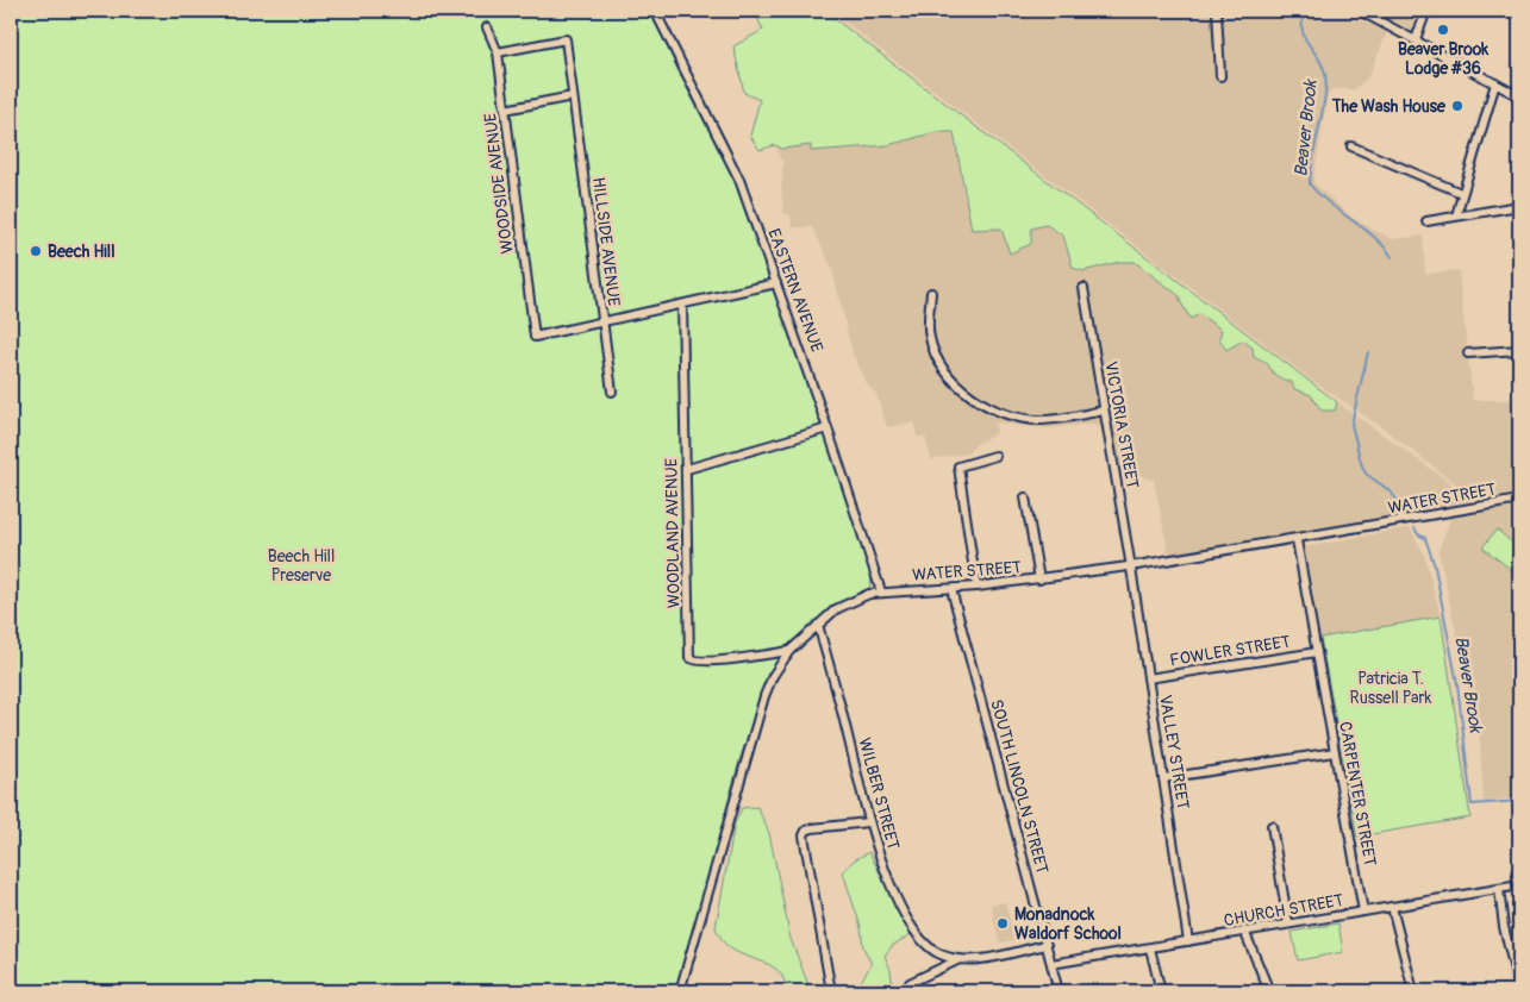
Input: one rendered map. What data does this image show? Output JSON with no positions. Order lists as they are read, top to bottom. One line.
{"streets":{"street":["WOODSIDE AVENUE","HILLSIDE AVENUE","EASTERN AVENUE","VICTORIA STREET","WATER STREET","WOODLAND AVENUE","FOWLER STREET","VALLEY STREET","SOUTH LINCOLN STREET","WILBER STREET","CARPENTER STREET","CHURCH STREET"]},"crossings":[["WOODSIDE AVENUE","HILLSIDE AVENUE"],["EASTERN AVENUE","WATER STREET"],["VICTORIA STREET","WATER STREET"],["VICTORIA STREET","VALLEY STREET"],["WATER STREET","WOODLAND AVENUE"],["WATER STREET","VALLEY STREET"],["WATER STREET","SOUTH LINCOLN STREET"],["WATER STREET","WILBER STREET"],["WATER STREET","CARPENTER STREET"],["FOWLER STREET","VALLEY STREET"],["FOWLER STREET","CARPENTER STREET"],["VALLEY STREET","CHURCH STREET"],["SOUTH LINCOLN STREET","WILBER STREET"],["SOUTH LINCOLN STREET","CHURCH STREET"],["CARPENTER STREET","CHURCH STREET"]],"water":["Beaver Brook"],"parks":["Beech Hill Preserve","Patricia T. Russell Park"],"places":["Beaver Brook Lodge #36","The Wash House","Beech Hill","Monadnock Waldorf School"]}
